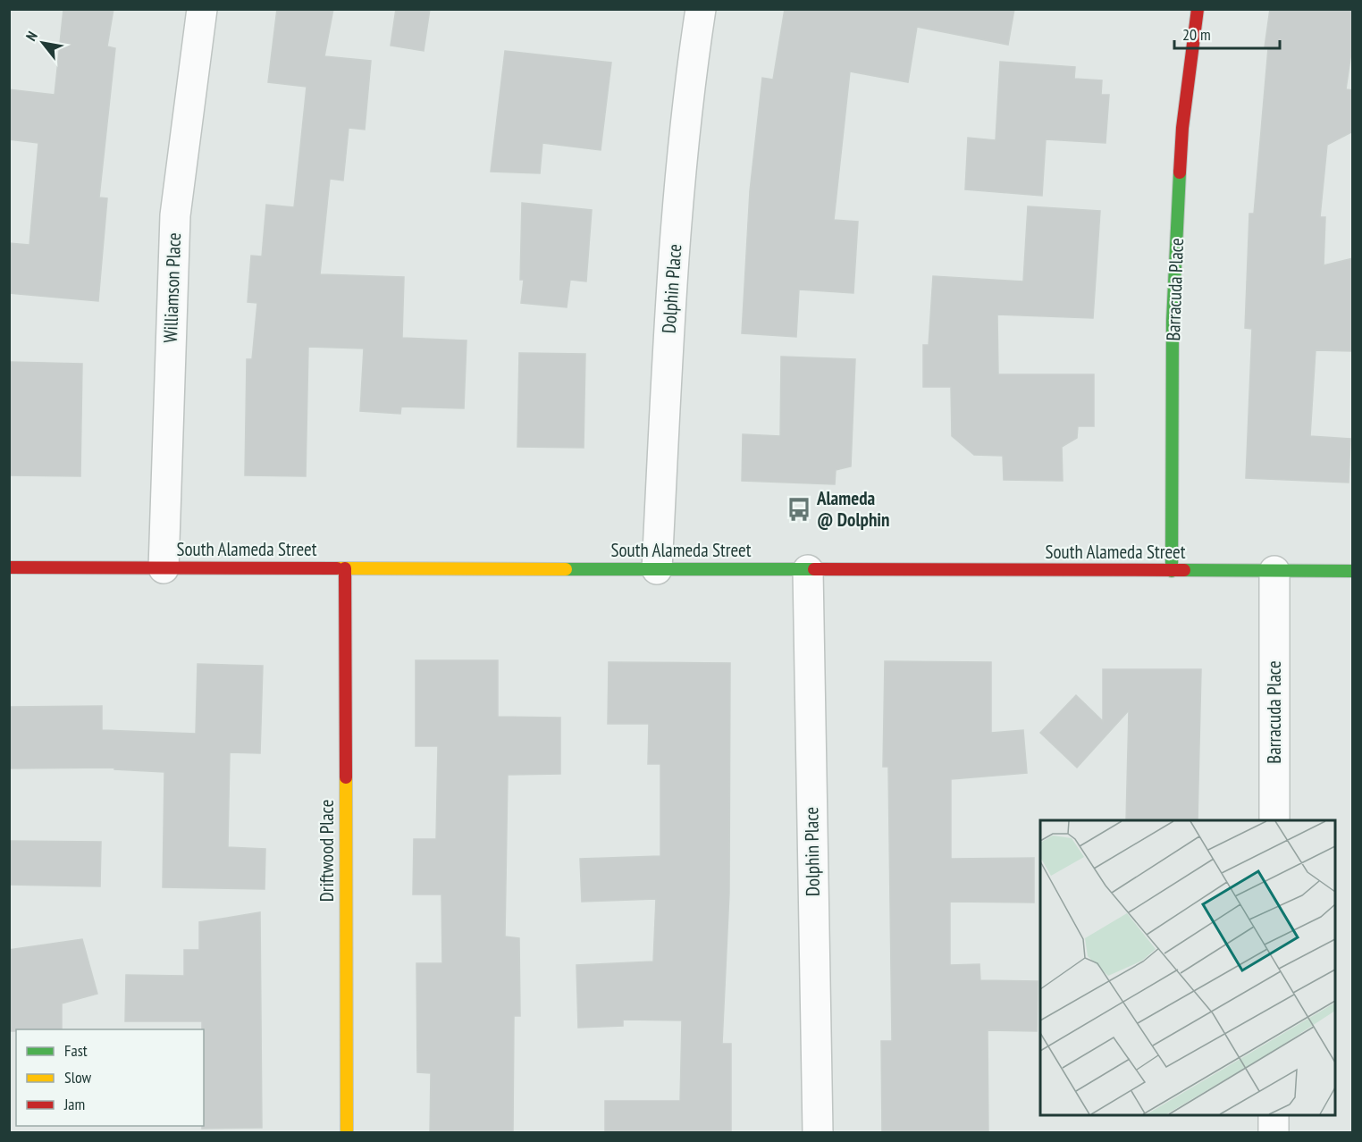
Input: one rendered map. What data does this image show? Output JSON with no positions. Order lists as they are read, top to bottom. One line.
{"streets":{"main road":["Barracuda Place","South Alameda Street","Driftwood Place"],"street":["Williamson Place","Dolphin Place"]},"crossings":[["Williamson Place","South Alameda Street"],["Dolphin Place","South Alameda Street"],["Barracuda Place","South Alameda Street"],["South Alameda Street","Driftwood Place"]],"places":{"bus stop":["Alameda @ Dolphin"]},"legend":["Fast","Slow","Jam"],"scale_bar":"20 m","north":"top left"}
